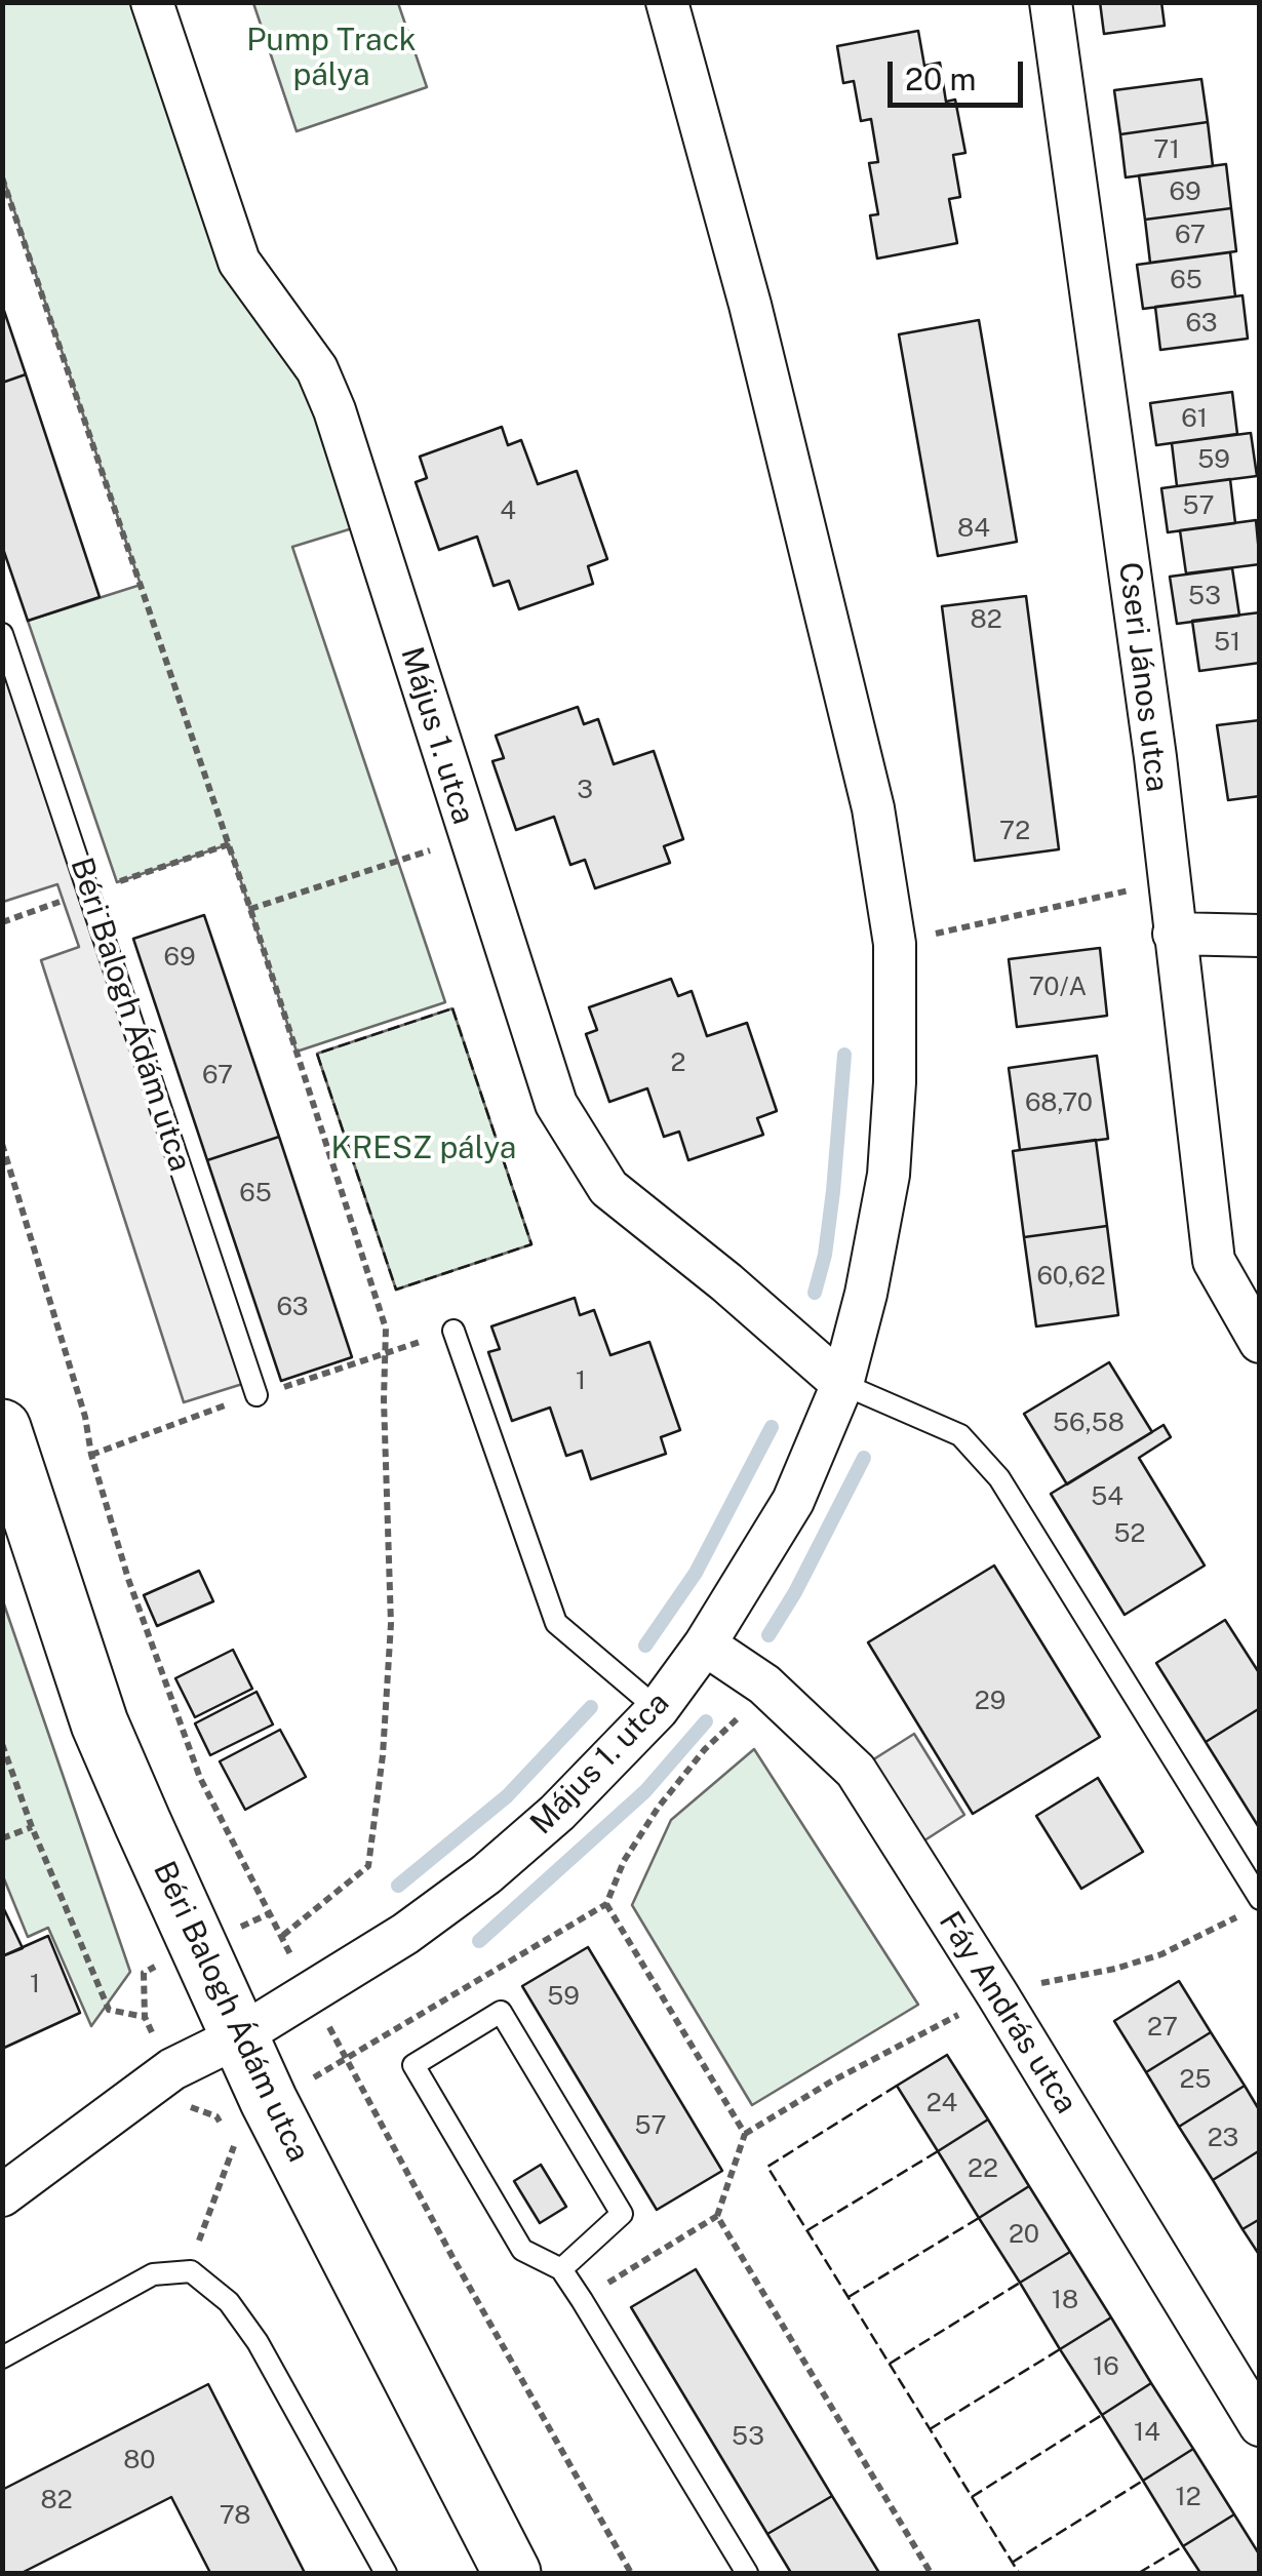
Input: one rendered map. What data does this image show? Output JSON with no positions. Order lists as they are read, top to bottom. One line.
{"streets":{"street":["Cseri János utca","Május 1. utca","Béri Balogh Ádám utca","Fáy András utca"]},"crossings":[["Május 1. utca","Béri Balogh Ádám utca"],["Május 1. utca","Fáy András utca"]],"parks":["Pump Track pálya","KRESZ pálya"],"house_numbers":["71","69","67","65","63","61","59","57","4","84","53","82","51","3","72","69","70/A","2","67","68,70","65","60,62","63","1","56,58","54","52","29","1","59","27","25","24","57","23","22","20","18","16","14","53","80","12","82","78"],"scale_bar":"20 m"}
